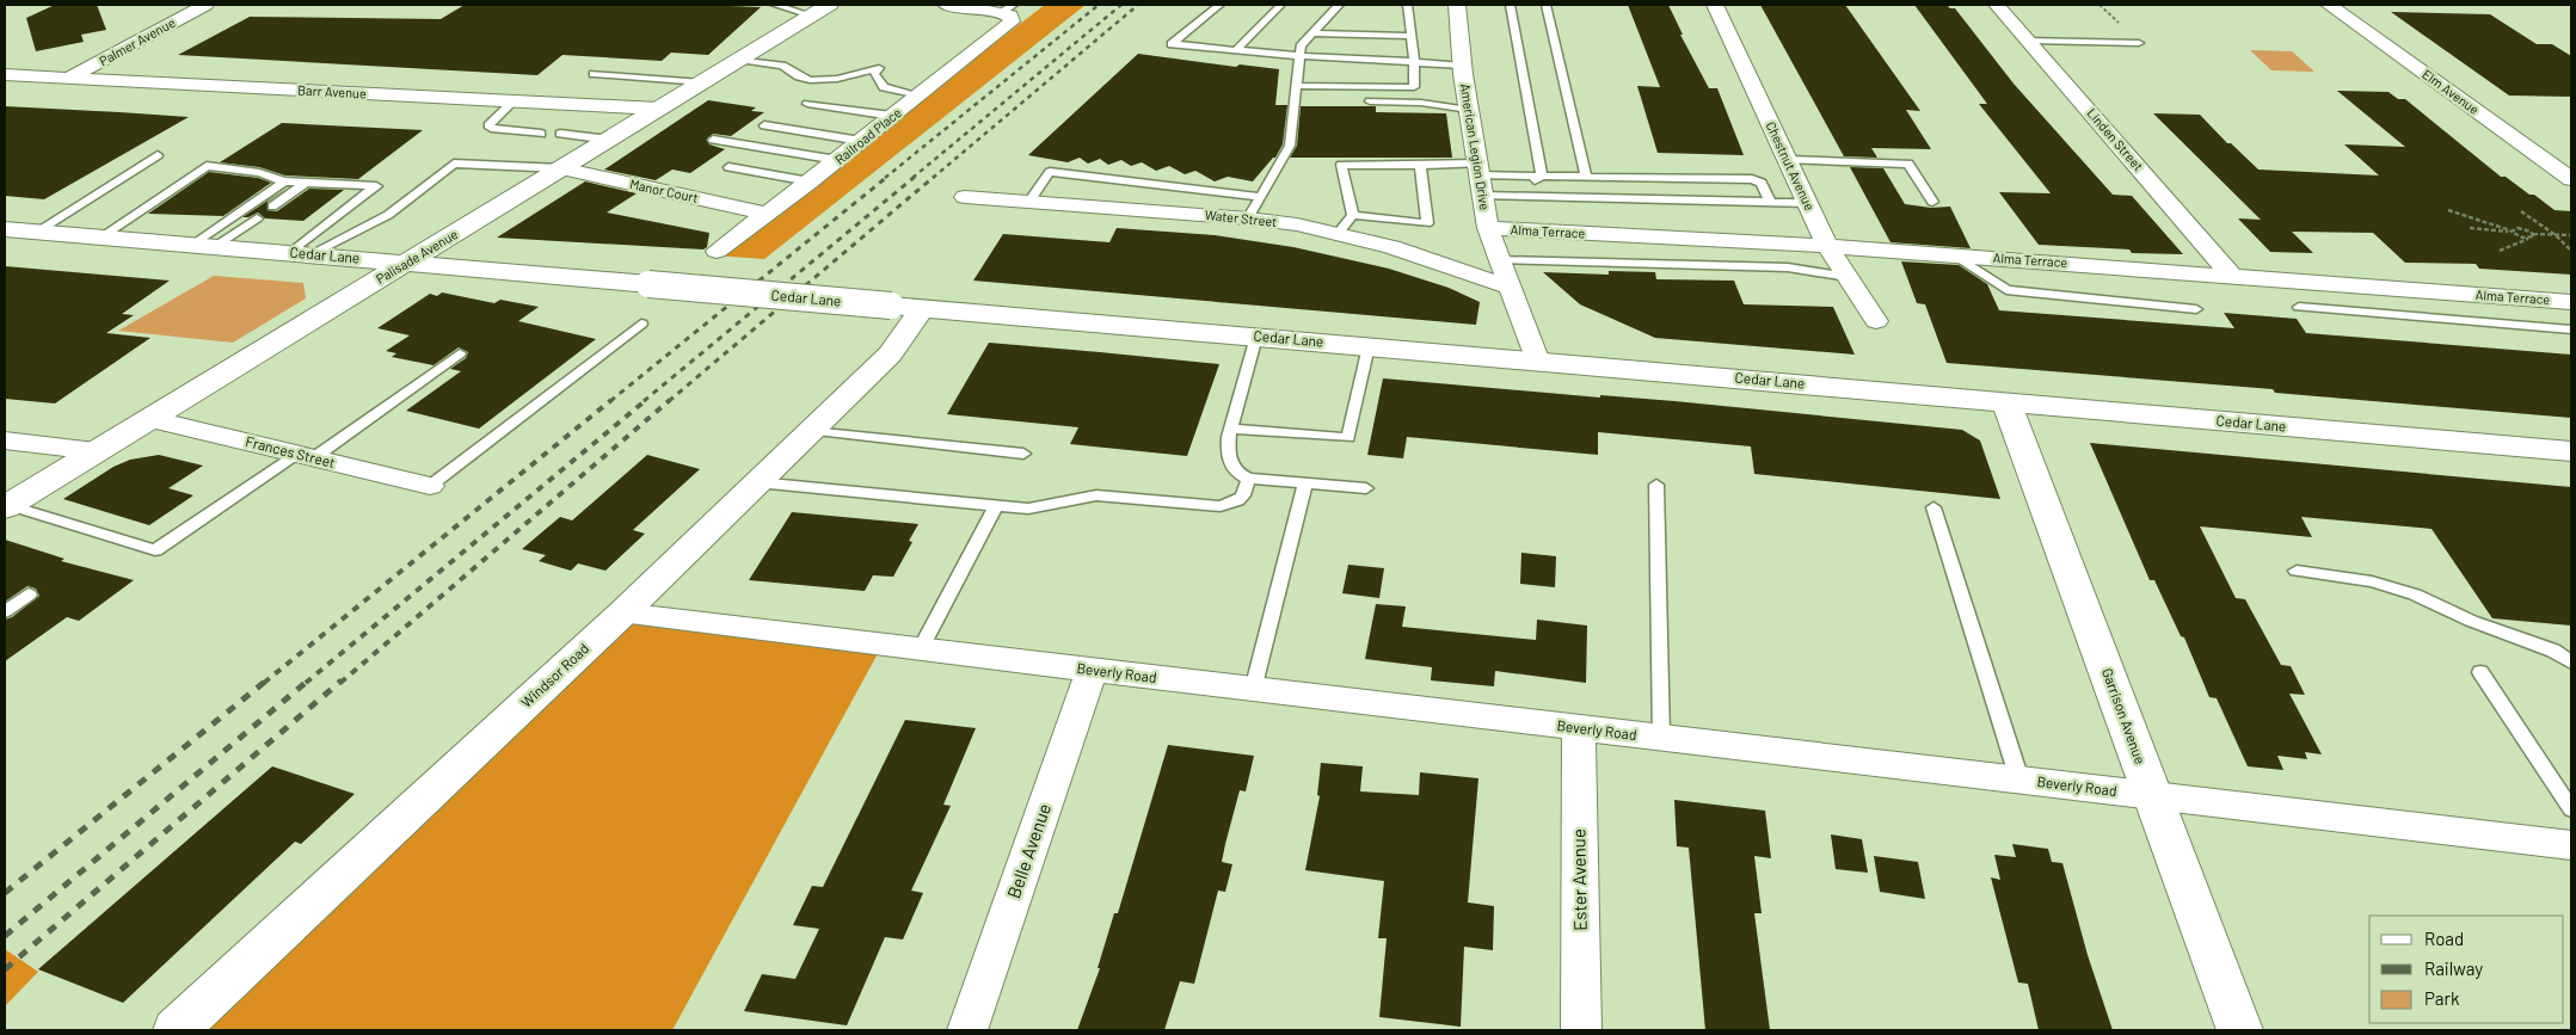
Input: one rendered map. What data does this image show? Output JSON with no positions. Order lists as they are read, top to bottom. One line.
{"streets":{"street":["Palmer Avenue","Barr Avenue","Elm Avenue","Railroad Place","Linden Street","American Legion Drive","Chestnut Avenue","Manor Court","Water Street","Alma Terrace","Cedar Lane","Palisade Avenue","Frances Street","Beverly Road","Windsor Road","Garrison Avenue","Belle Avenue","Ester Avenue"]},"crossings":[["Palmer Avenue","Barr Avenue"],["Barr Avenue","Palisade Avenue"],["Railroad Place","Manor Court"],["Linden Street","Alma Terrace"],["American Legion Drive","Water Street"],["American Legion Drive","Alma Terrace"],["American Legion Drive","Cedar Lane"],["Chestnut Avenue","Alma Terrace"],["Manor Court","Palisade Avenue"],["Cedar Lane","Palisade Avenue"],["Cedar Lane","Windsor Road"],["Cedar Lane","Garrison Avenue"],["Palisade Avenue","Frances Street"],["Beverly Road","Windsor Road"],["Beverly Road","Garrison Avenue"],["Beverly Road","Belle Avenue"],["Beverly Road","Ester Avenue"]],"legend":["Road","Railway","Park"]}
